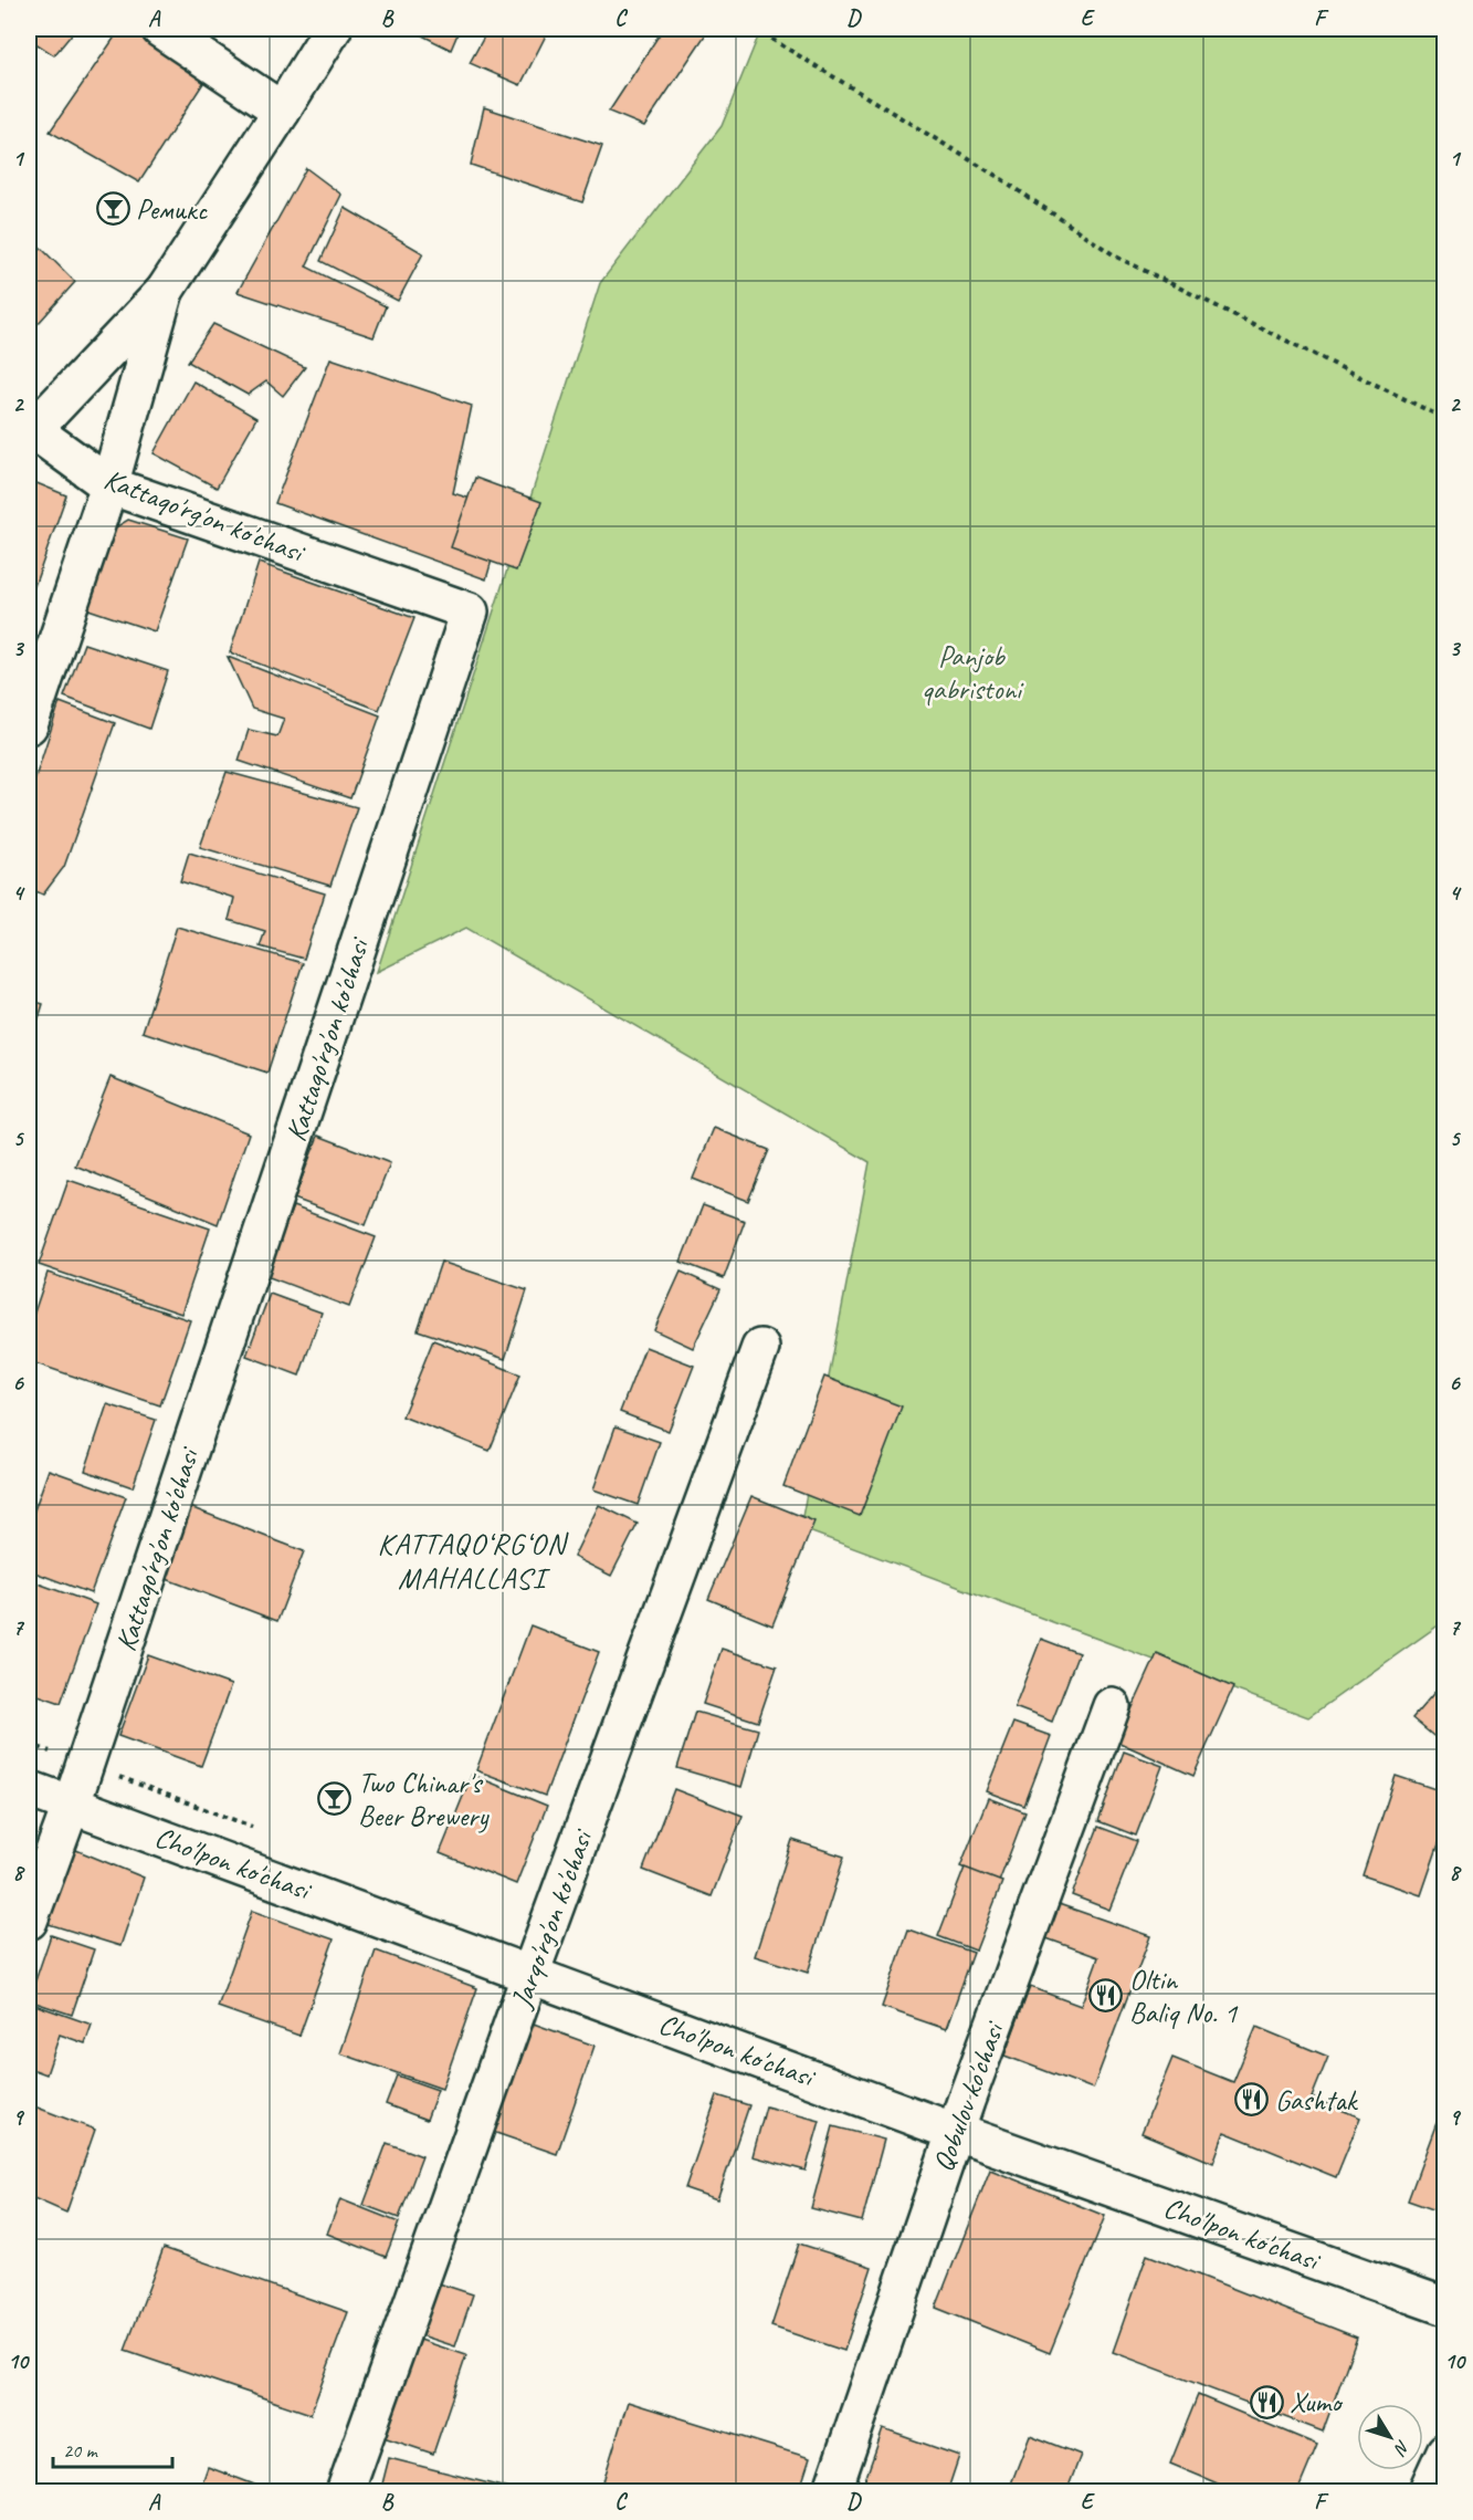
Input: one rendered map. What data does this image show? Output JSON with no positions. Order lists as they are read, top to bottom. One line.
{"streets":{"street":["Kattaqo'rg'on ko'chasi","Cho'lpon ko'chasi","Jarqo'rg'on ko'chasi","Qobulov ko'chasi"]},"crossings":[["Kattaqo'rg'on ko'chasi","Cho'lpon ko'chasi"],["Cho'lpon ko'chasi","Jarqo'rg'on ko'chasi"],["Cho'lpon ko'chasi","Qobulov ko'chasi"]],"districts":["KATTAQO‘RG‘ON MAHALLASI"],"parks":["Panjob qabristoni"],"places":{"bar":["Ремикс","Two Chinar's Beer Brewery"],"restaurant":["Oltin Baliq No. 1","Gashtak","Xumo"]},"scale_bar":"20 m","north":"bottom right","grid":{"columns":["A","B","C","D","E","F"],"rows":["1","2","3","4","5","6","7","8","9","10"]}}
